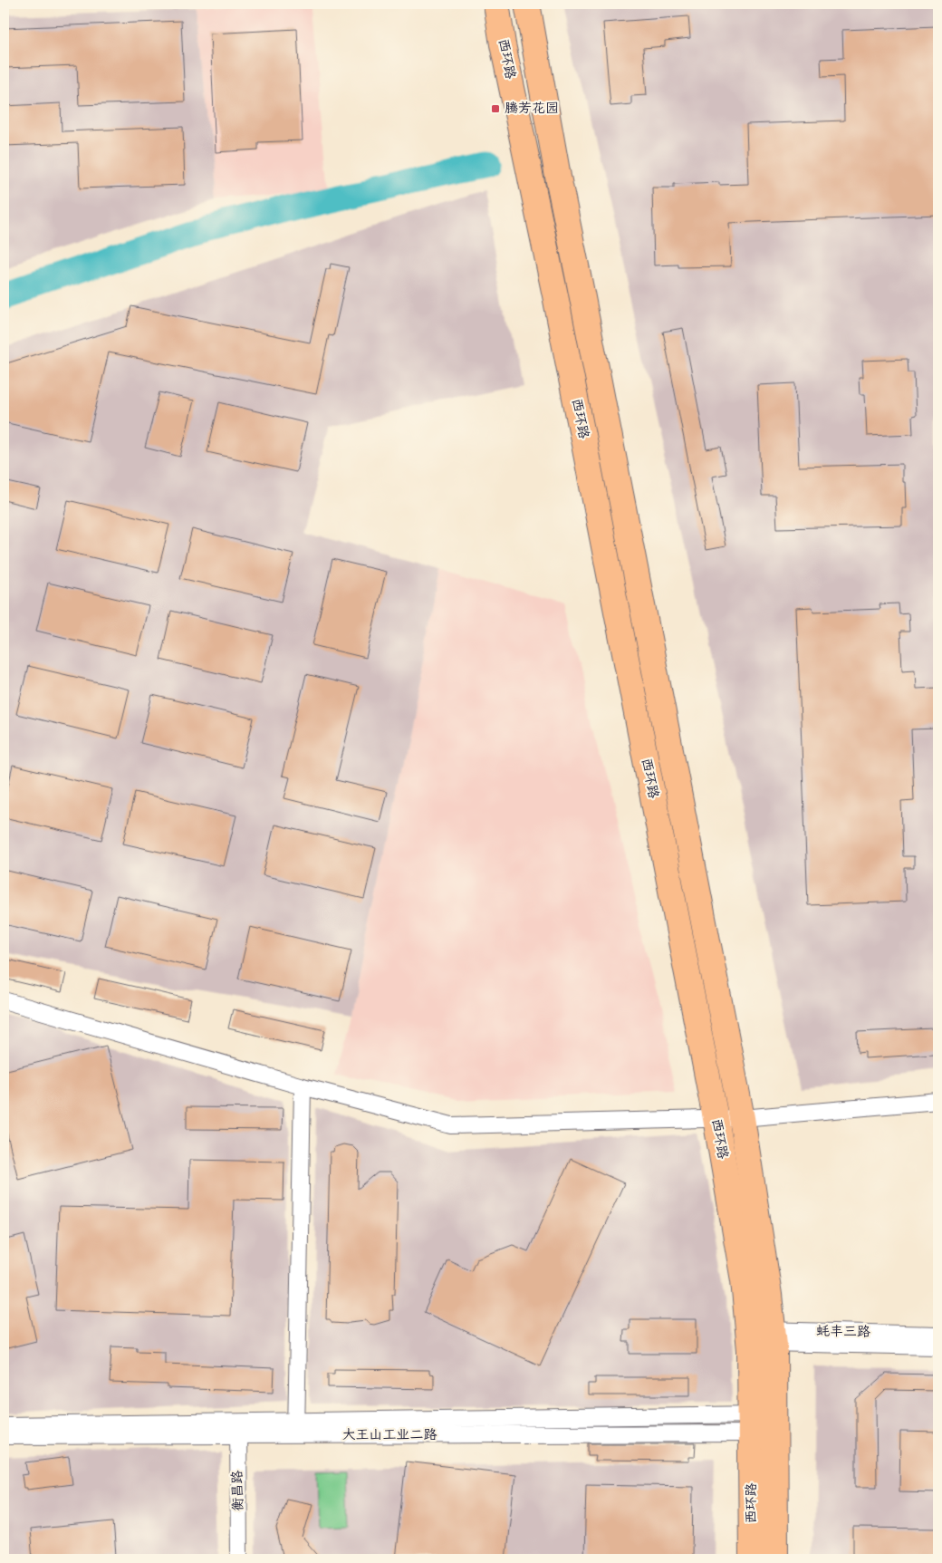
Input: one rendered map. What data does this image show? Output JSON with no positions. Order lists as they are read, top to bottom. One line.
{"streets":{"main road":["西环路"],"street":["蚝丰三路","大王山工业二路","衡昌路"]},"crossings":[["西环路","蚝丰三路"],["西环路","大王山工业二路"],["大王山工业二路","衡昌路"]],"places":{"transit":["腾芳花园"]}}
